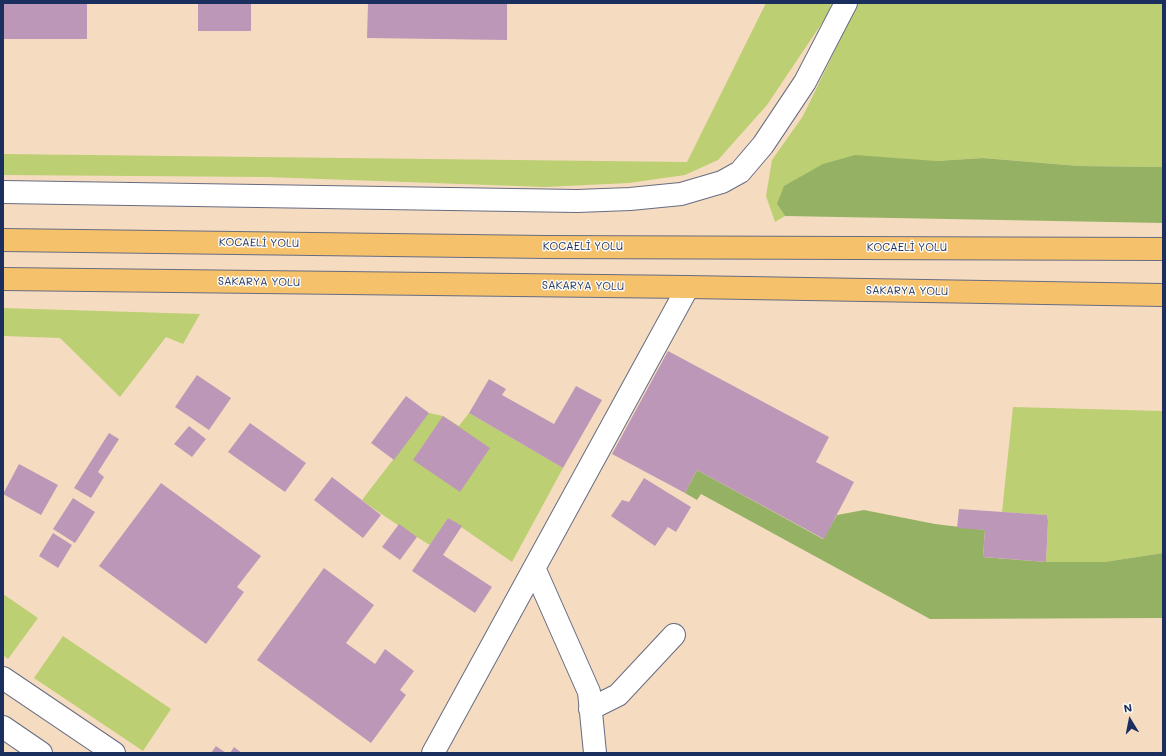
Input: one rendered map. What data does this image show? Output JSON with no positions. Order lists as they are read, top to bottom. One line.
{"streets":{"highway":["KOCAELİ YOLU","SAKARYA YOLU"]},"north":"top"}
